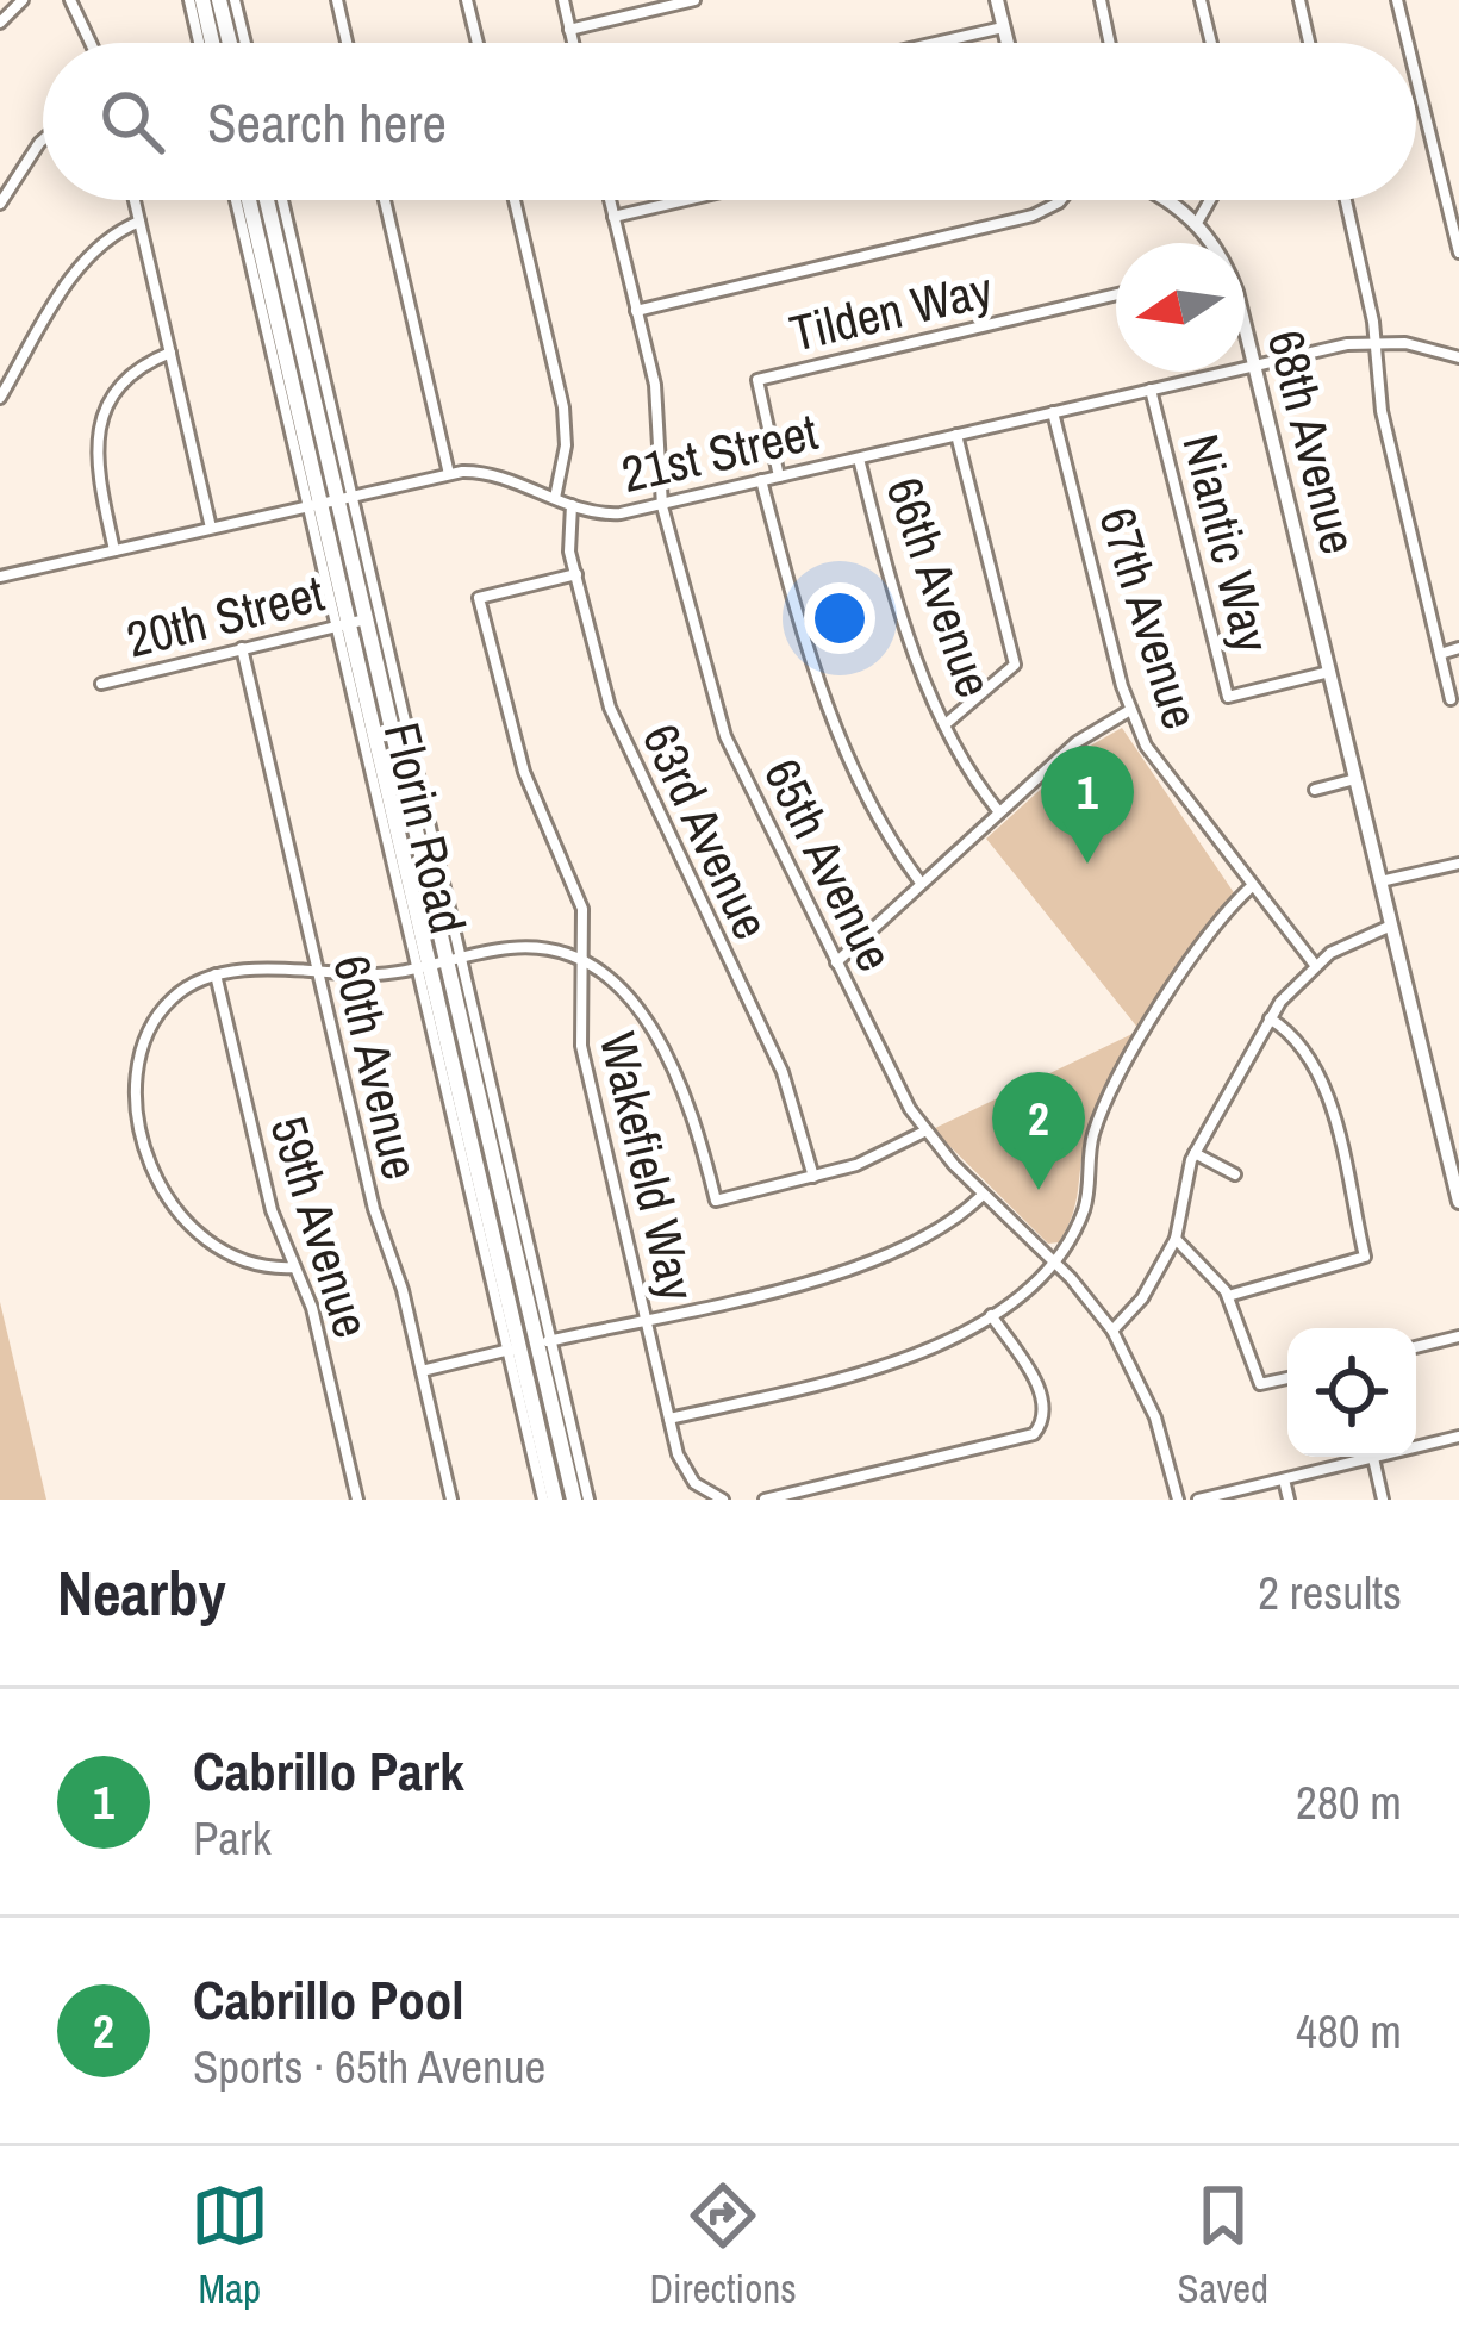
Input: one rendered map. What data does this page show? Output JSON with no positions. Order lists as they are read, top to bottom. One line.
{"streets":{"main road":["Florin Road"],"street":["Tilden Way","68th Avenue","21st Street","Niantic Way","66th Avenue","20th Street","67th Avenue","63rd Avenue","65th Avenue","60th Avenue","Wakefield Way","59th Avenue"]},"crossings":[["Tilden Way","21st Street"],["68th Avenue","21st Street"],["68th Avenue","Niantic Way"],["21st Street","Niantic Way"],["21st Street","66th Avenue"],["21st Street","67th Avenue"],["21st Street","Florin Road"],["21st Street","63rd Avenue"],["21st Street","65th Avenue"],["20th Street","Florin Road"],["20th Street","60th Avenue"],["63rd Avenue","Wakefield Way"]],"north":"left","page":{"search":"Search here","pins":["1","2"],"heading":["Nearby","2 results"],"list":[{"mark":"1","name":"Cabrillo Park","note":"Park","value":"280 m"},{"mark":"2","name":"Cabrillo Pool","note":"Sports · 65th Avenue","value":"480 m"}],"nav":["Map","Directions","Saved"]}}
